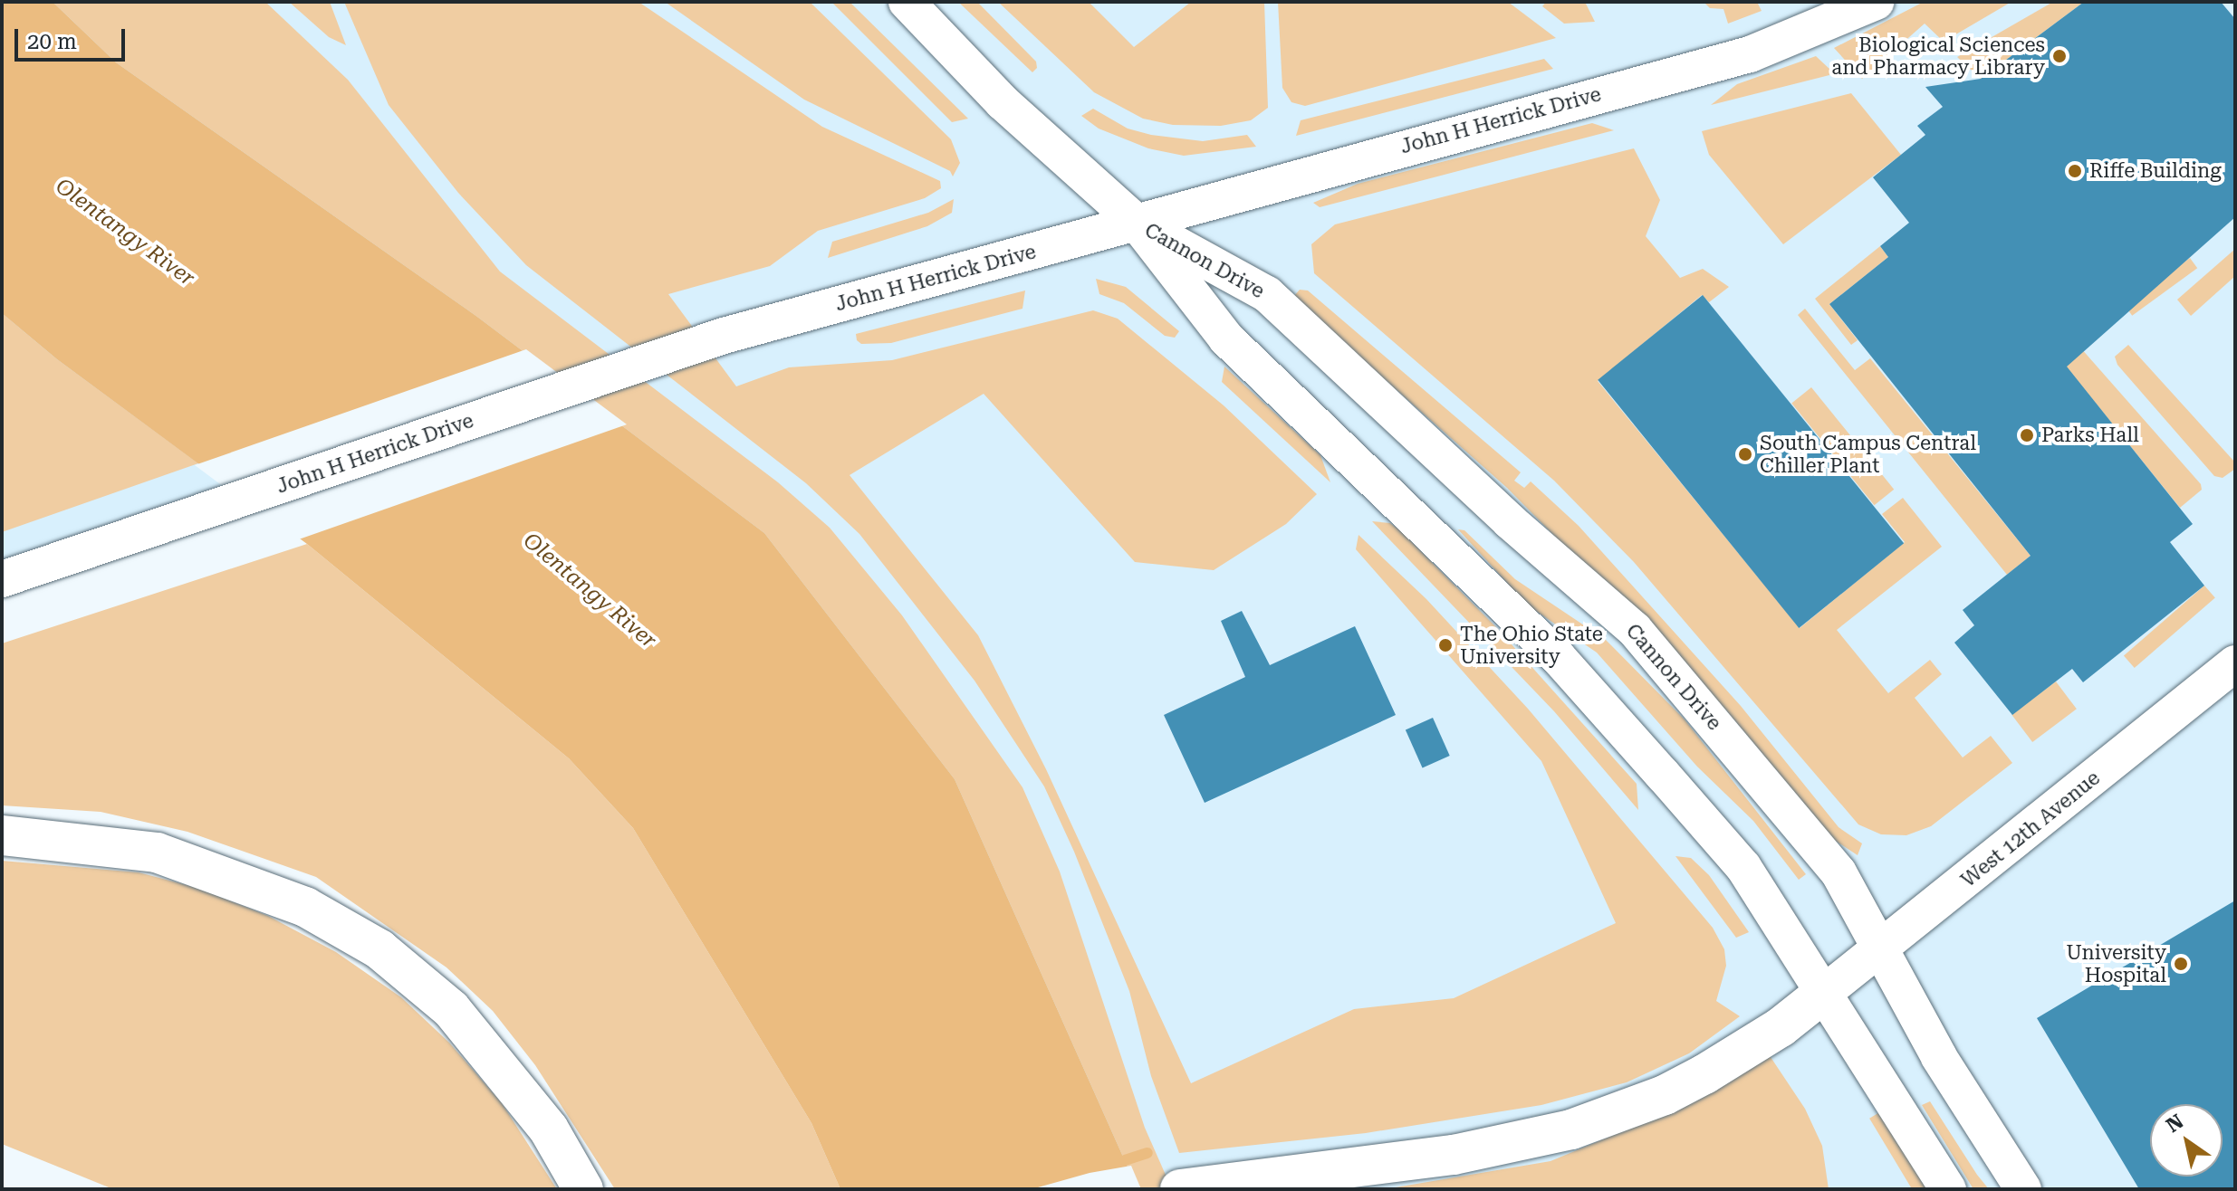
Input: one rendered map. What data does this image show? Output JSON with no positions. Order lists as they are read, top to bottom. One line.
{"streets":{"street":["John H Herrick Drive","Cannon Drive","West 12th Avenue"]},"crossings":[["John H Herrick Drive","Cannon Drive"],["Cannon Drive","West 12th Avenue"]],"water":["Olentangy River"],"places":["Biological Sciences and Pharmacy Library","Riffe Building","Parks Hall","South Campus Central Chiller Plant","The Ohio State University","University Hospital"],"scale_bar":"20 m","north":"top left"}
